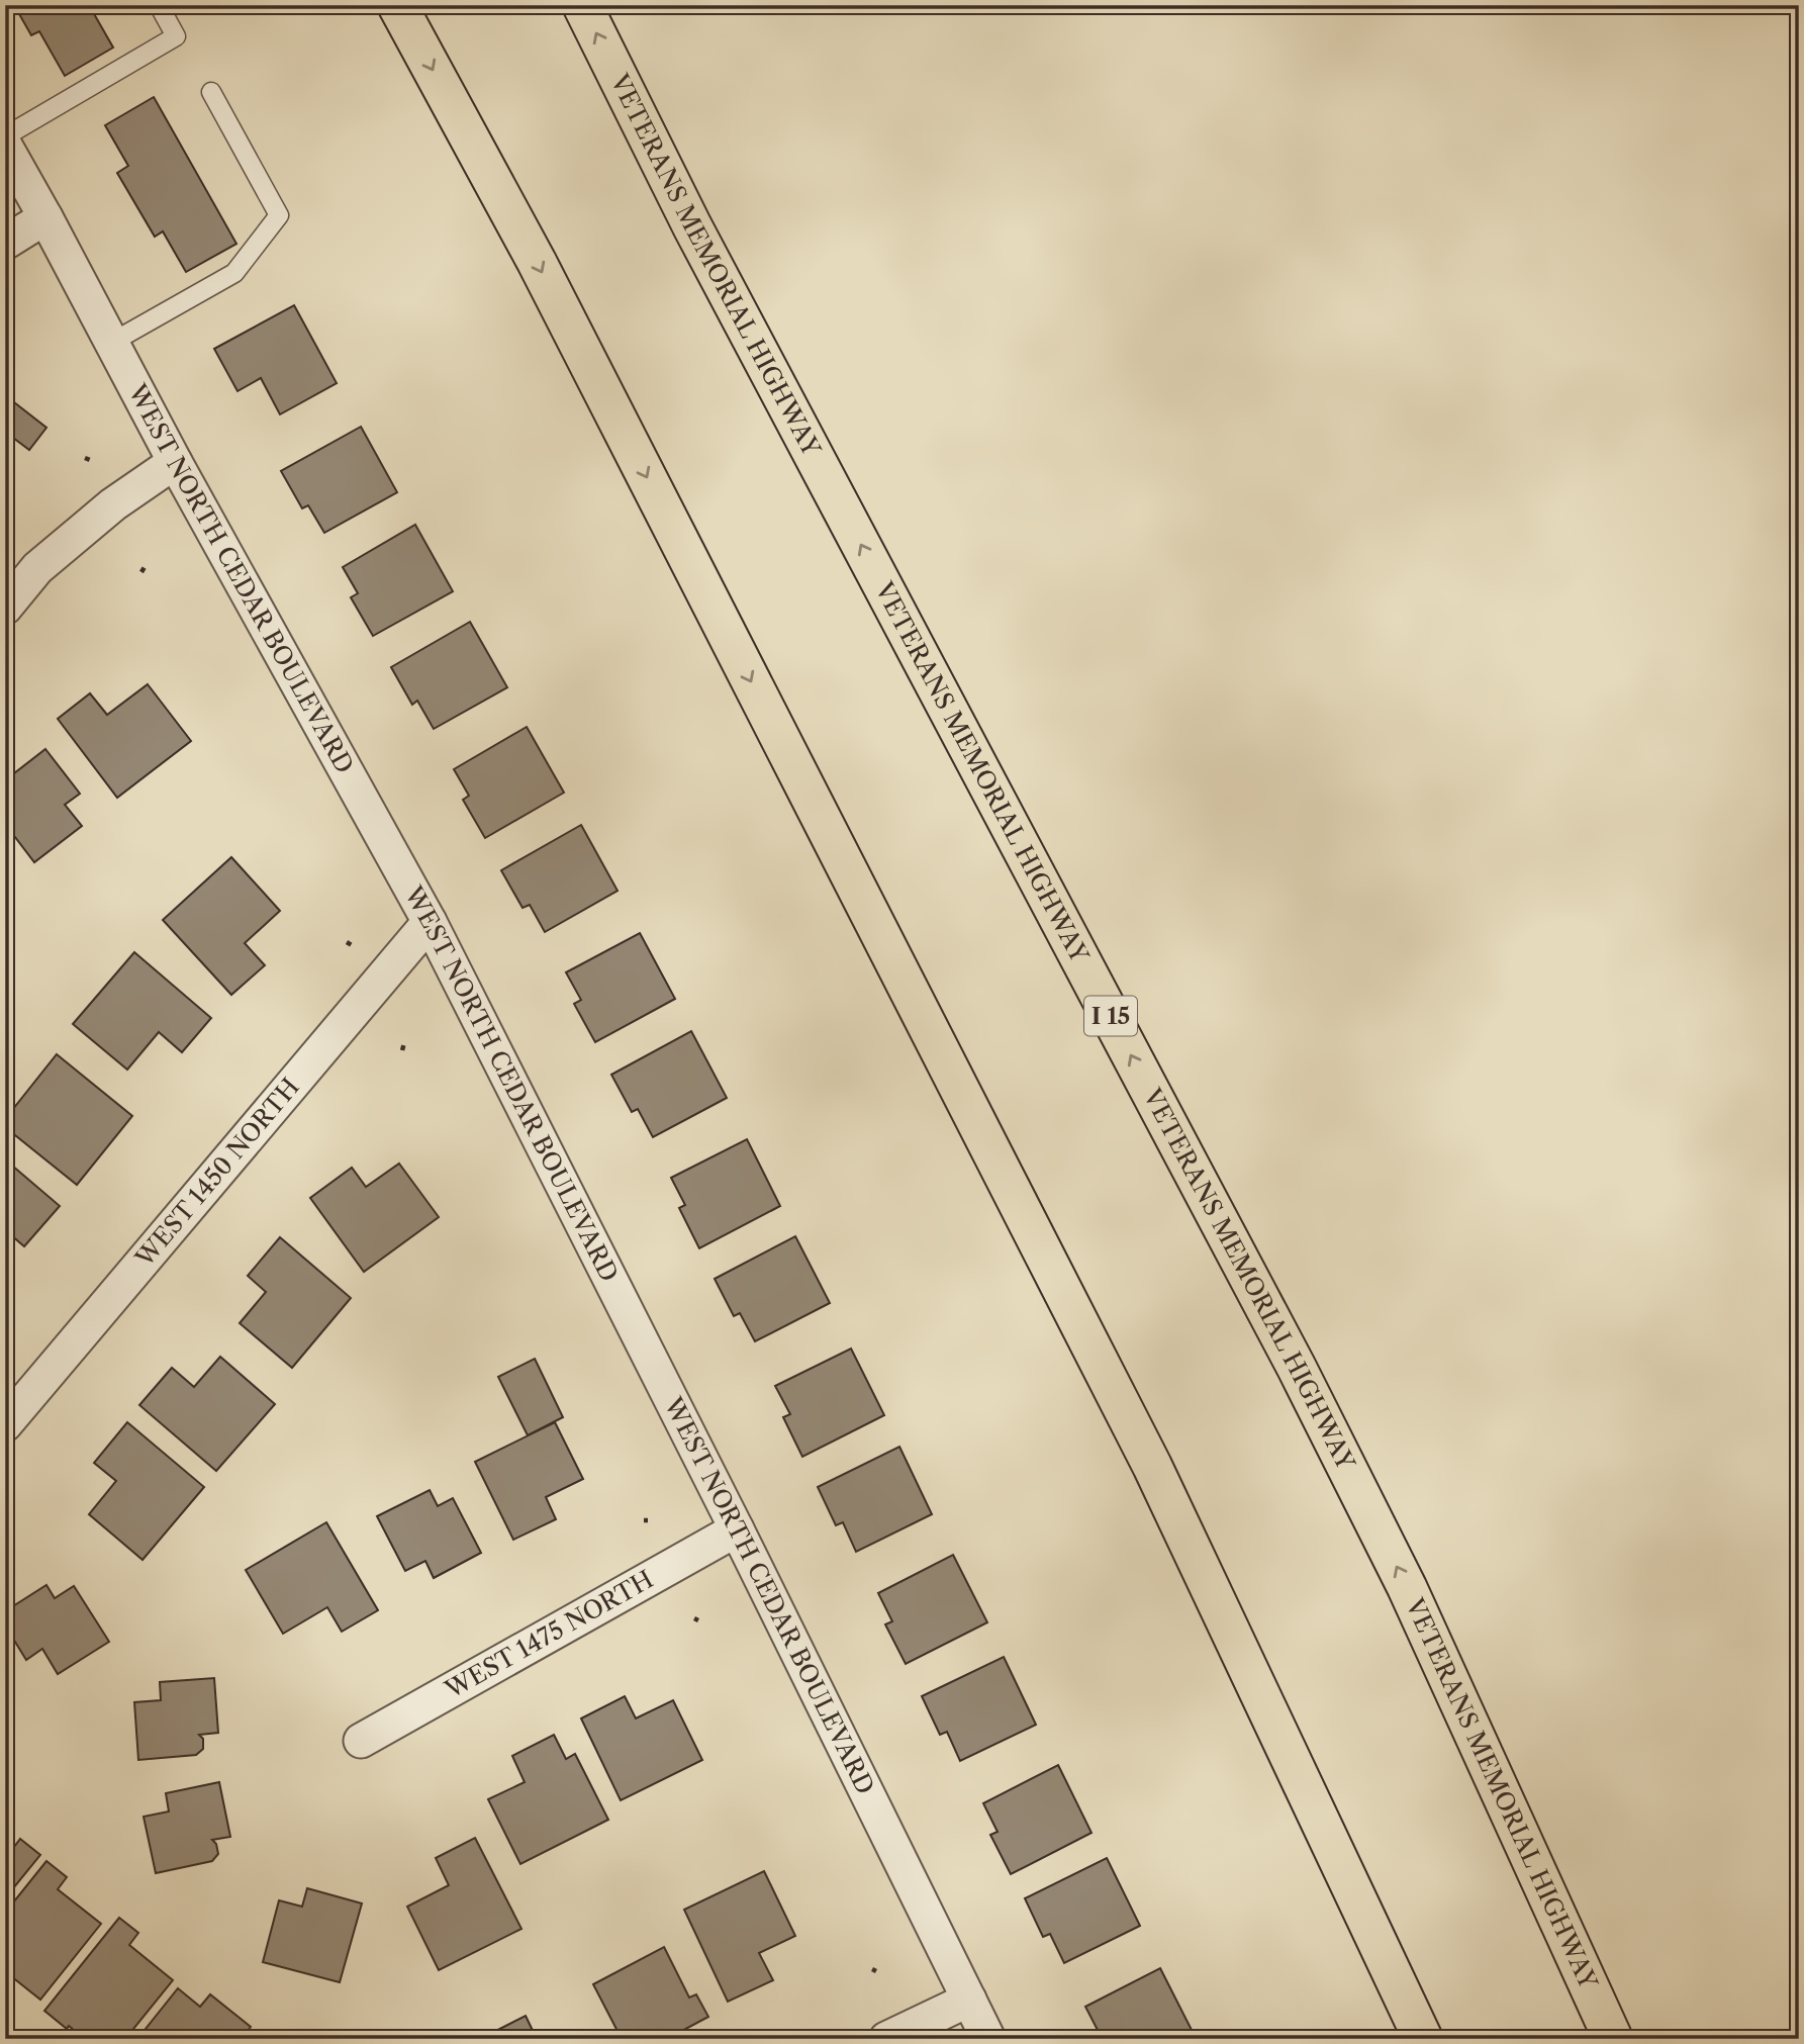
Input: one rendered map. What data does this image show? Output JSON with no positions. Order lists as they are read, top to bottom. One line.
{"streets":{"highway":["VETERANS MEMORIAL HIGHWAY","I 15"],"street":["WEST NORTH CEDAR BOULEVARD","WEST 1450 NORTH","WEST 1475 NORTH"]},"crossings":[["WEST NORTH CEDAR BOULEVARD","WEST 1450 NORTH"],["WEST NORTH CEDAR BOULEVARD","WEST 1475 NORTH"]]}
